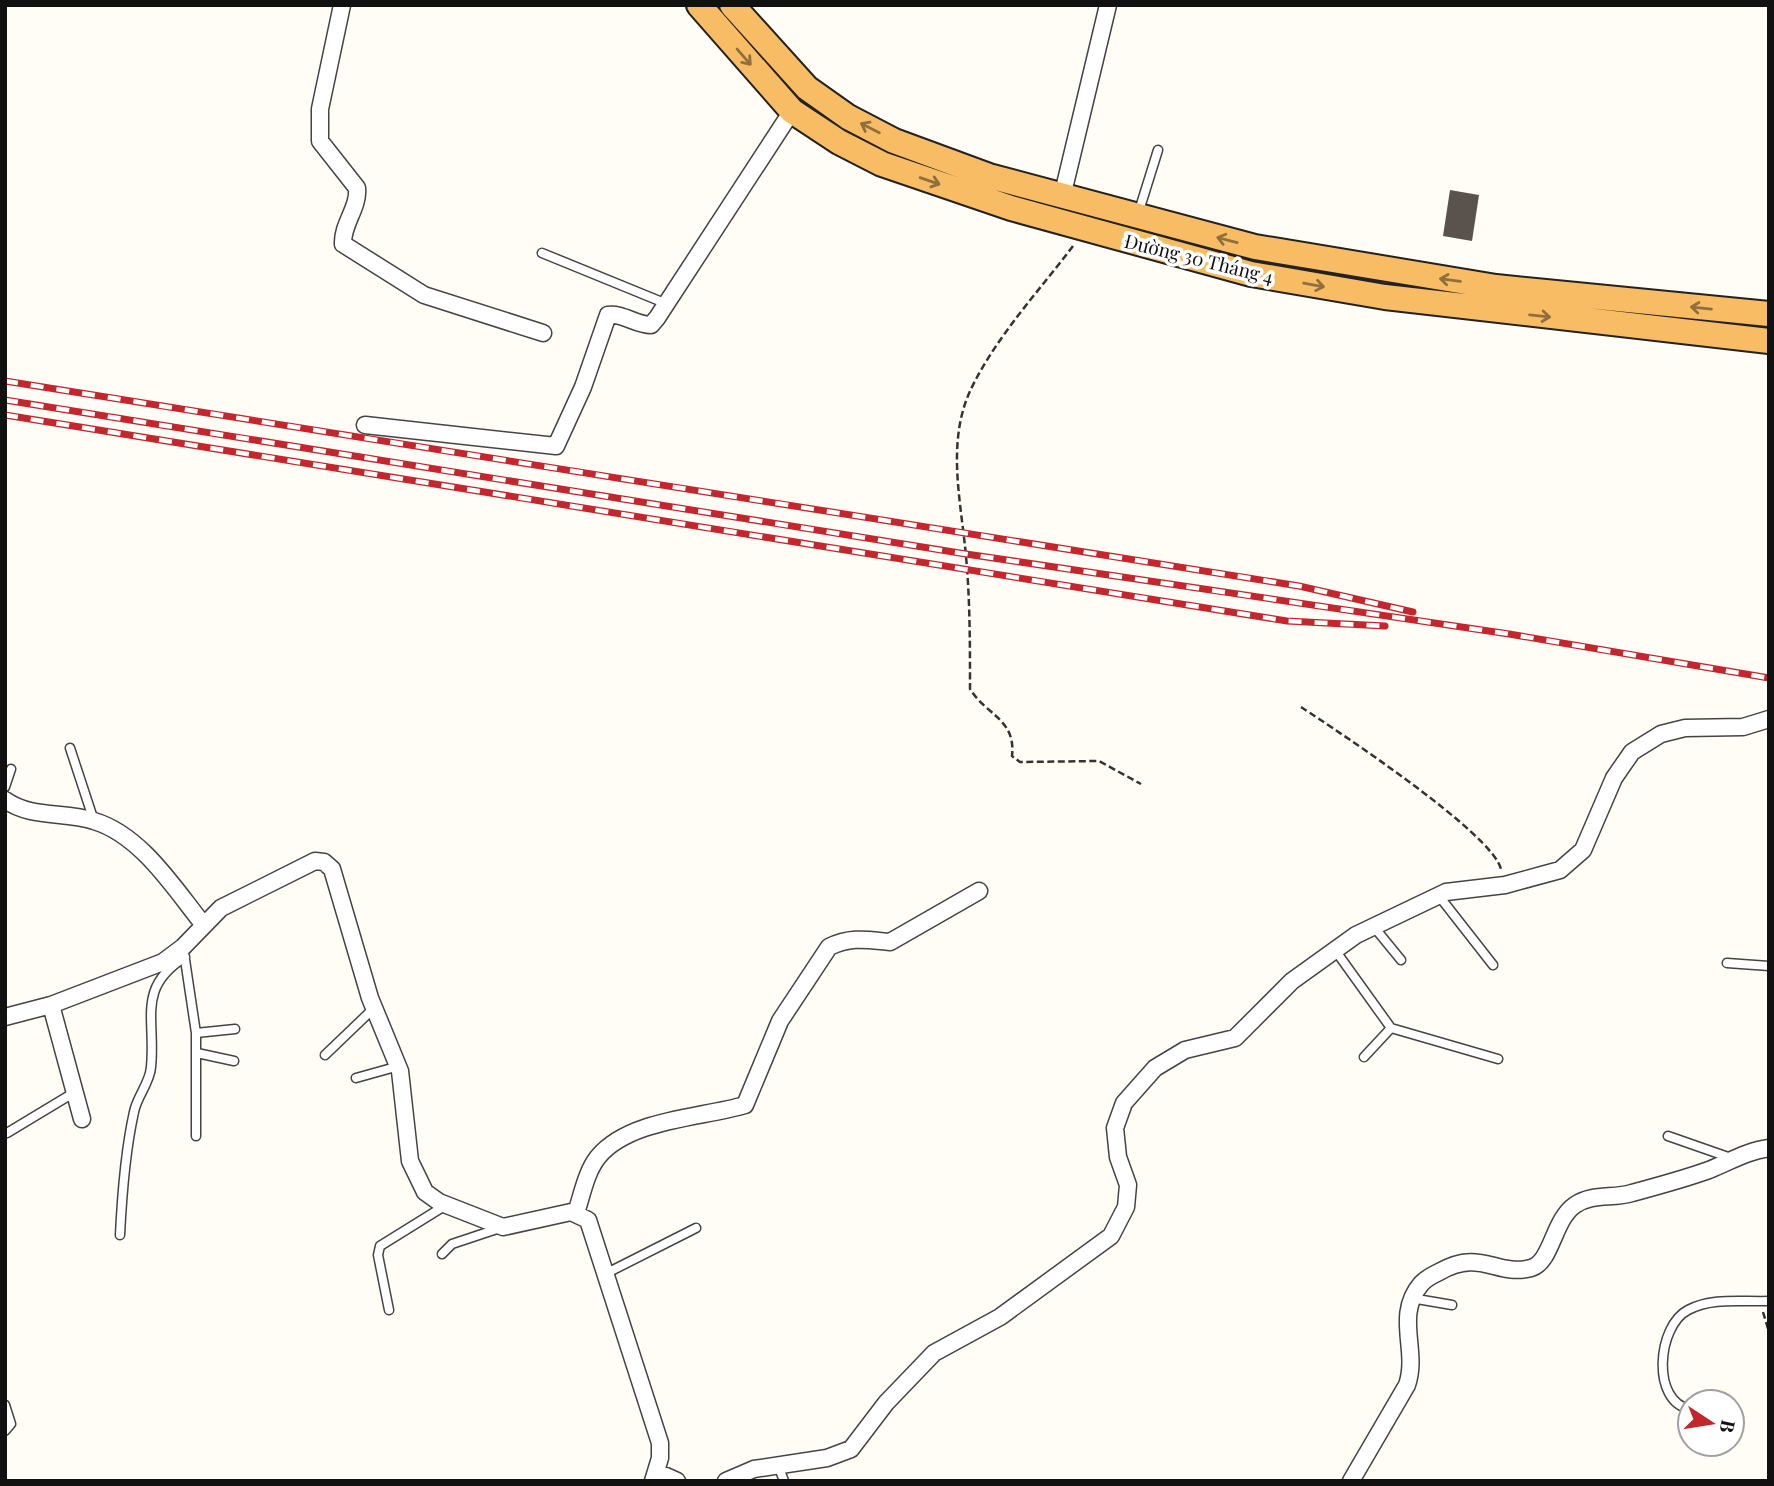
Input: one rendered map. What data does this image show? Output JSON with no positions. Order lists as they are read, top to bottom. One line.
{"streets":{"highway":["Đường 30 Tháng 4"]},"north":"right"}
